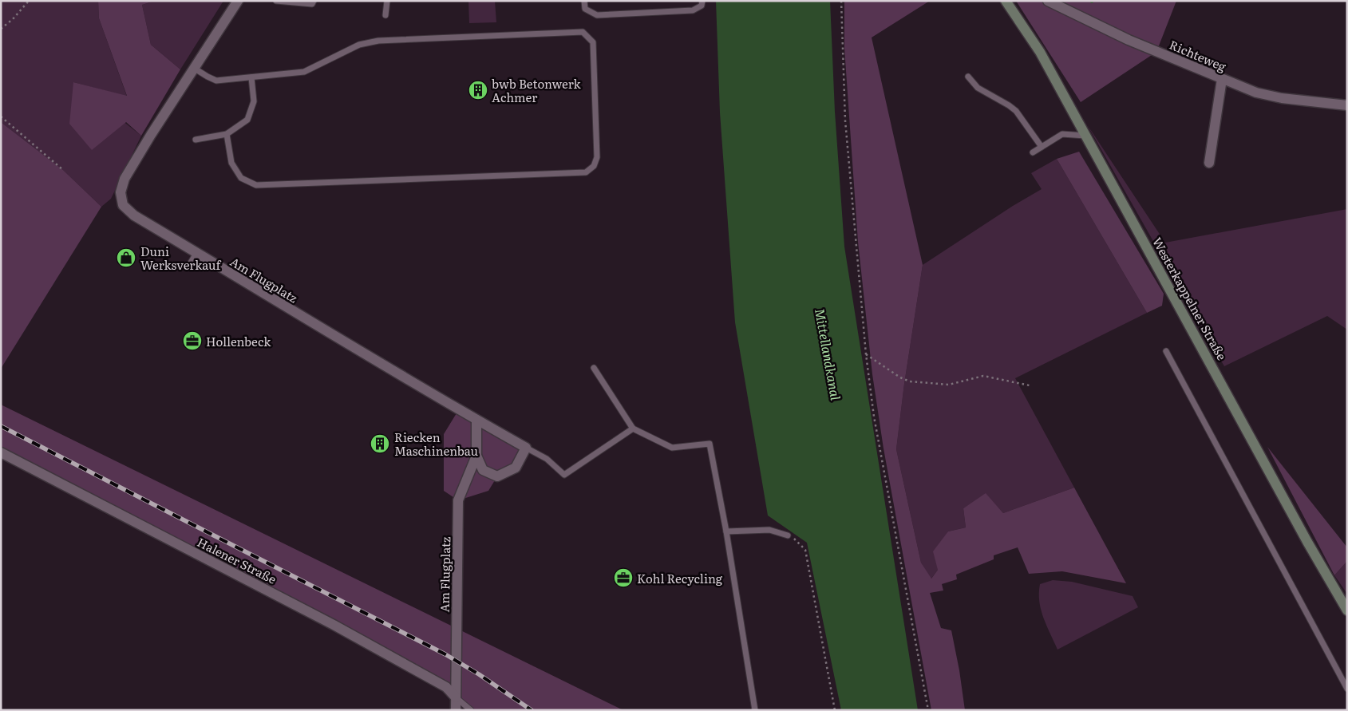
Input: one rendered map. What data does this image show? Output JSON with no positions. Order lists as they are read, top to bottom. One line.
{"streets":{"main road":["Westerkappelner Straße"],"street":["Richteweg","Am Flugplatz","Halener Straße"]},"crossings":[["Am Flugplatz","Halener Straße"]],"water":["Mittellandkanal"],"places":{"building":["bwb Betonwerk Achmer","Riecken Maschinenbau"],"shop":["Duni Werksverkauf"],"office":["Hollenbeck","Kohl Recycling"]}}
